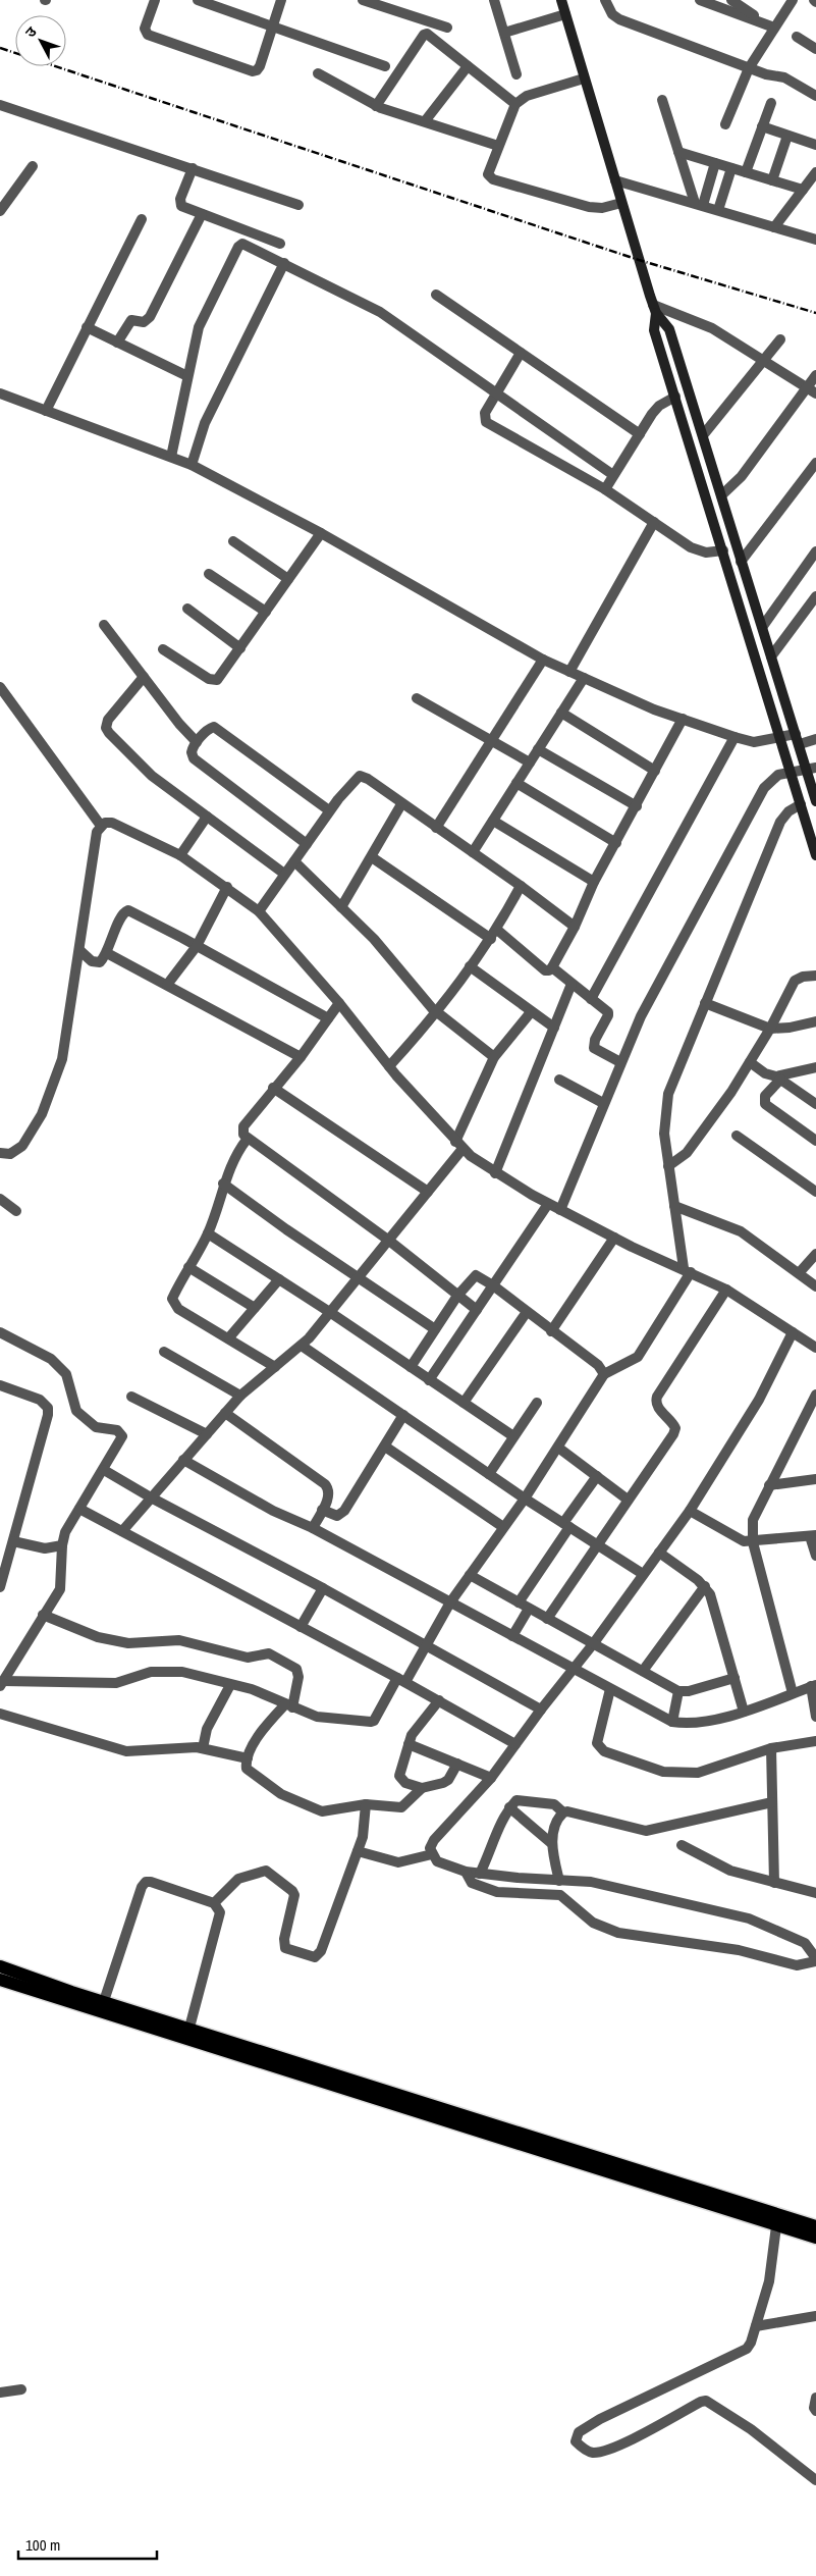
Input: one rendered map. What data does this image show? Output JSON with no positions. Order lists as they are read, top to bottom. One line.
{"scale_bar":"100 m","north":"top left"}
